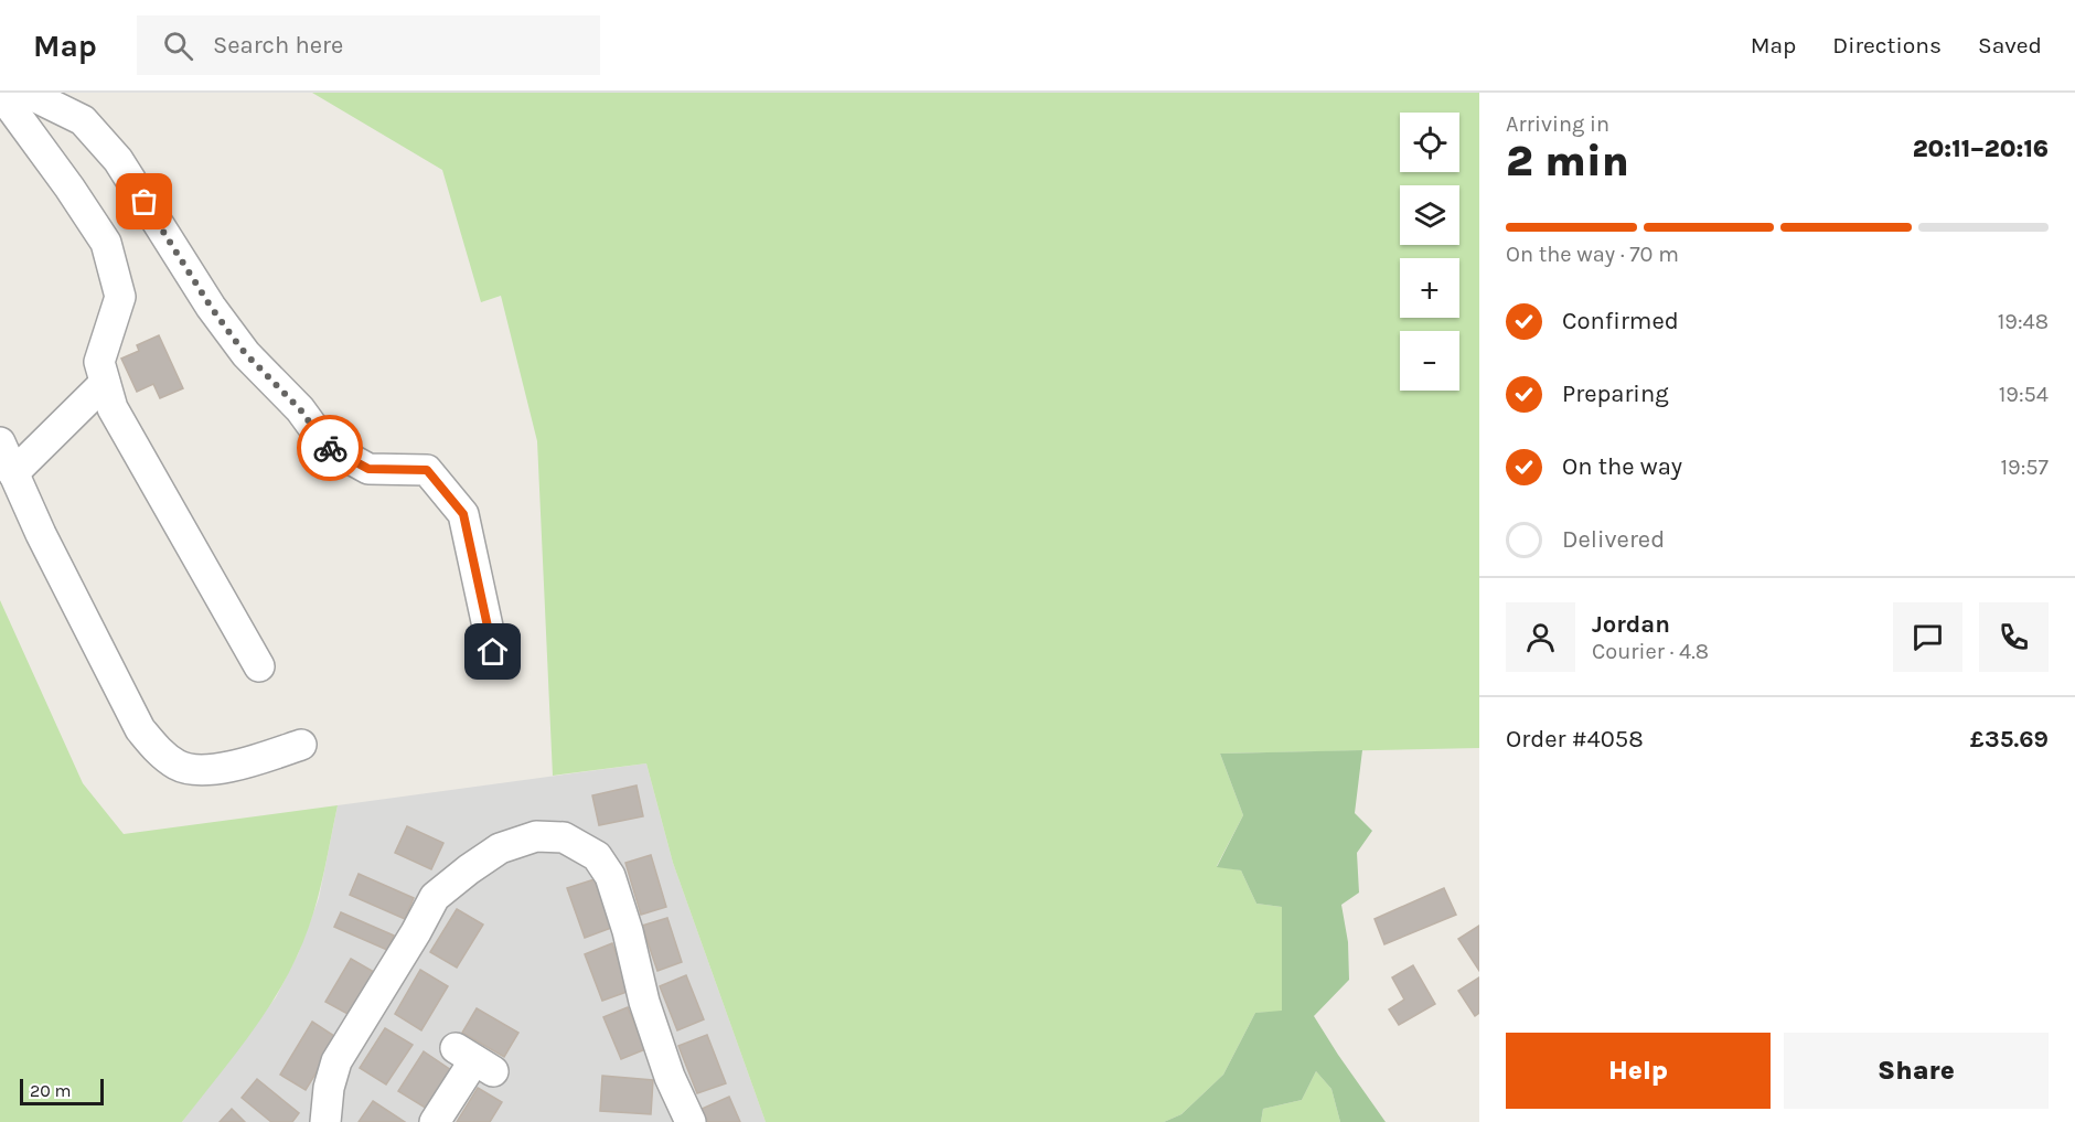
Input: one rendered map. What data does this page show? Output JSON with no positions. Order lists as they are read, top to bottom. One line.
{"scale_bar":"20 m","page":{"header":"Map","search":"Search here","nav":["Map","Directions","Saved"],"heading":["2 min","Arriving in","20:11–20:16"],"panel":["Jordan","Courier · 4.8","Order #4058","£35.69"],"map_buttons":["+","−"],"bar":"On the way · 70 m","list":[["Confirmed","19:48"],["Preparing","19:54"],["On the way","19:57"],"Delivered"],"buttons":["Help","Share"],"scale":"20 m"}}
